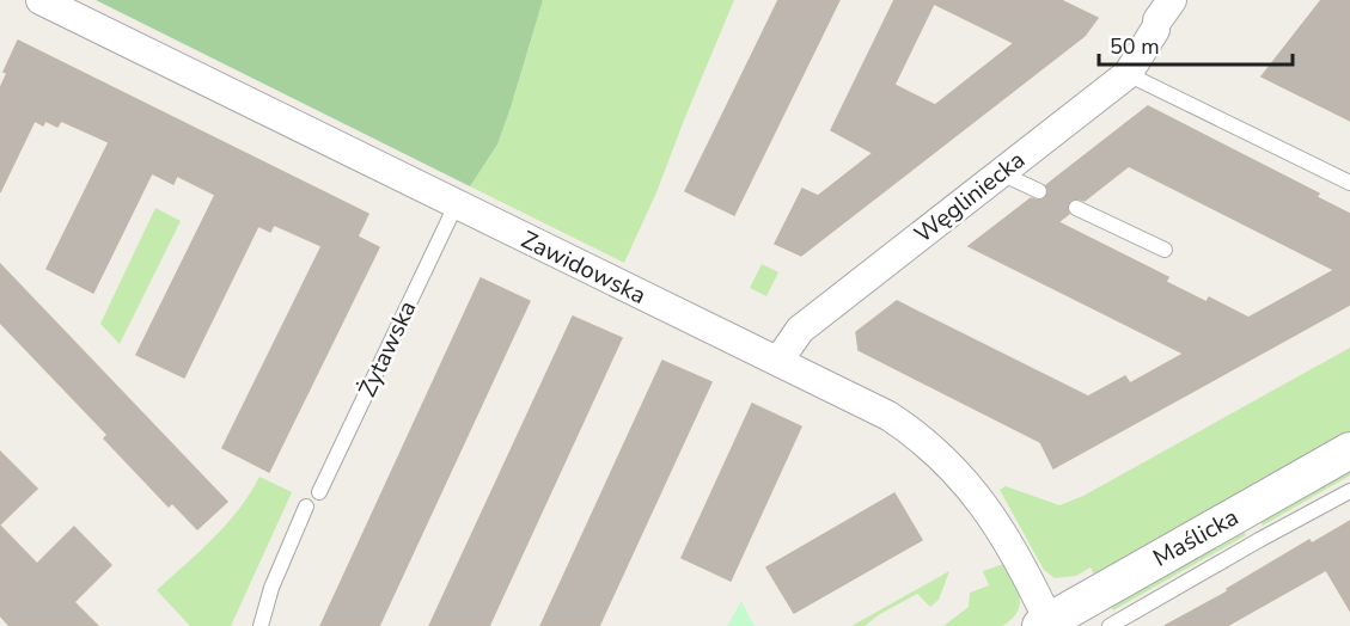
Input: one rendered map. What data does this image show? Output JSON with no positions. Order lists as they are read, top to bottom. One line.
{"streets":{"street":["Węgliniecka","Zawidowska","Maślicka"],"lane":["Żytawska"]},"crossings":[["Węgliniecka","Zawidowska"],["Zawidowska","Żytawska"],["Zawidowska","Maślicka"]],"scale_bar":"50 m"}
